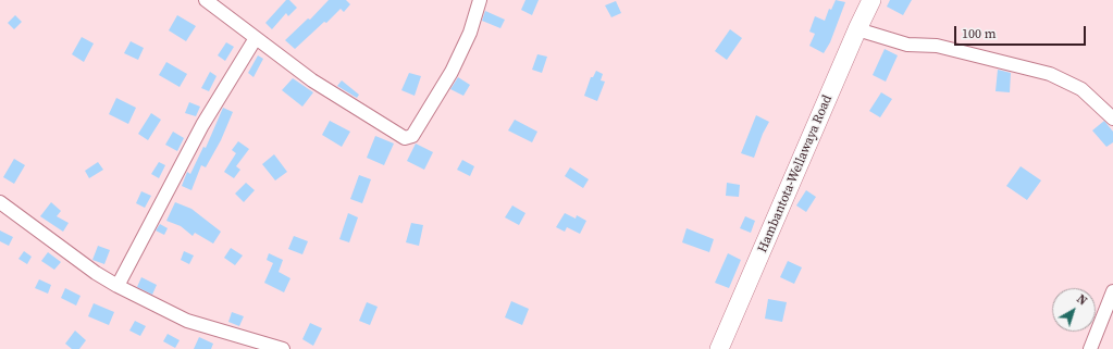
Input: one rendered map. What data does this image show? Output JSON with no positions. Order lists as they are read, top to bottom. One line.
{"streets":{"highway":["Hambantota-Wellawaya Road"]},"scale_bar":"100 m","north":"top right"}
